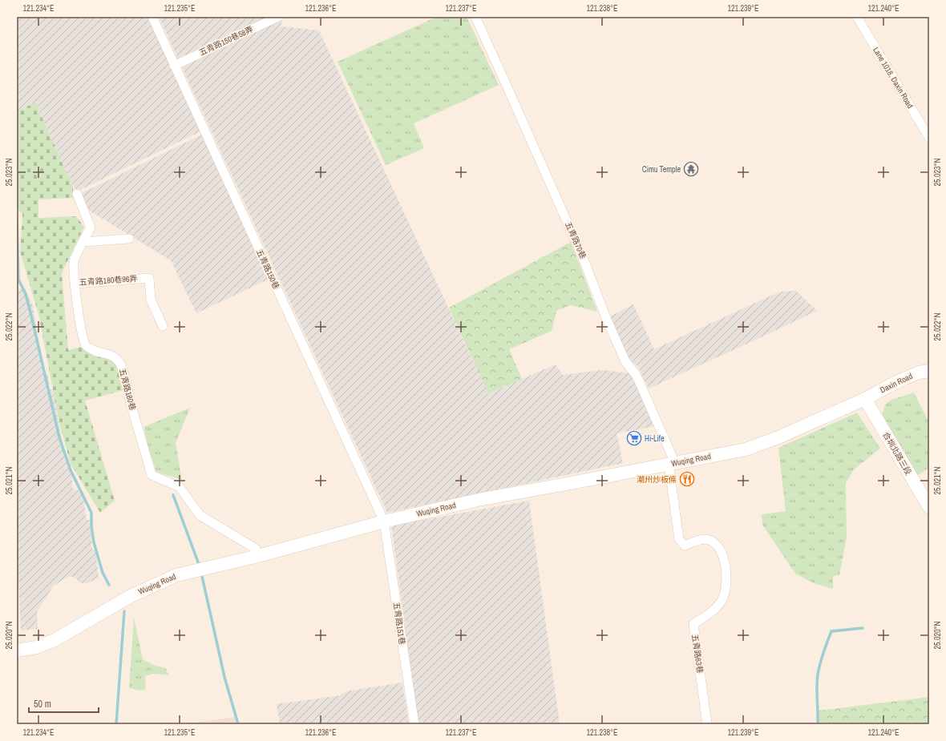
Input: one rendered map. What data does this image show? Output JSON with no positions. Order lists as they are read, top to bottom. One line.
{"streets":{"street":["五青路150巷58弄","Lane 1018, Daxin Road","五青路70巷","五青路150巷","五青路180巷96弄","Daxin Road","五青路180巷","合圳北路三段","Wuqing Road","五青路151巷","五青路63巷"]},"crossings":[["五青路150巷58弄","五青路150巷"],["五青路70巷","Wuqing Road"],["五青路70巷","五青路63巷"],["五青路150巷","Wuqing Road"],["五青路150巷","五青路151巷"],["五青路180巷96弄","五青路180巷"],["Daxin Road","合圳北路三段"],["Daxin Road","Wuqing Road"],["五青路180巷","Wuqing Road"],["合圳北路三段","Wuqing Road"],["Wuqing Road","五青路151巷"],["Wuqing Road","五青路63巷"]],"places":{"temple":["Cimu Temple"],"supermarket":["Hi-Life"],"restaurant":["潮州炒板條"]},"scale_bar":"50 m","coordinates":["121.234°E","121.235°E","121.236°E","121.237°E","121.238°E","121.239°E","121.240°E","25.023°N","25.022°N","25.021°N","25.020°N"]}
